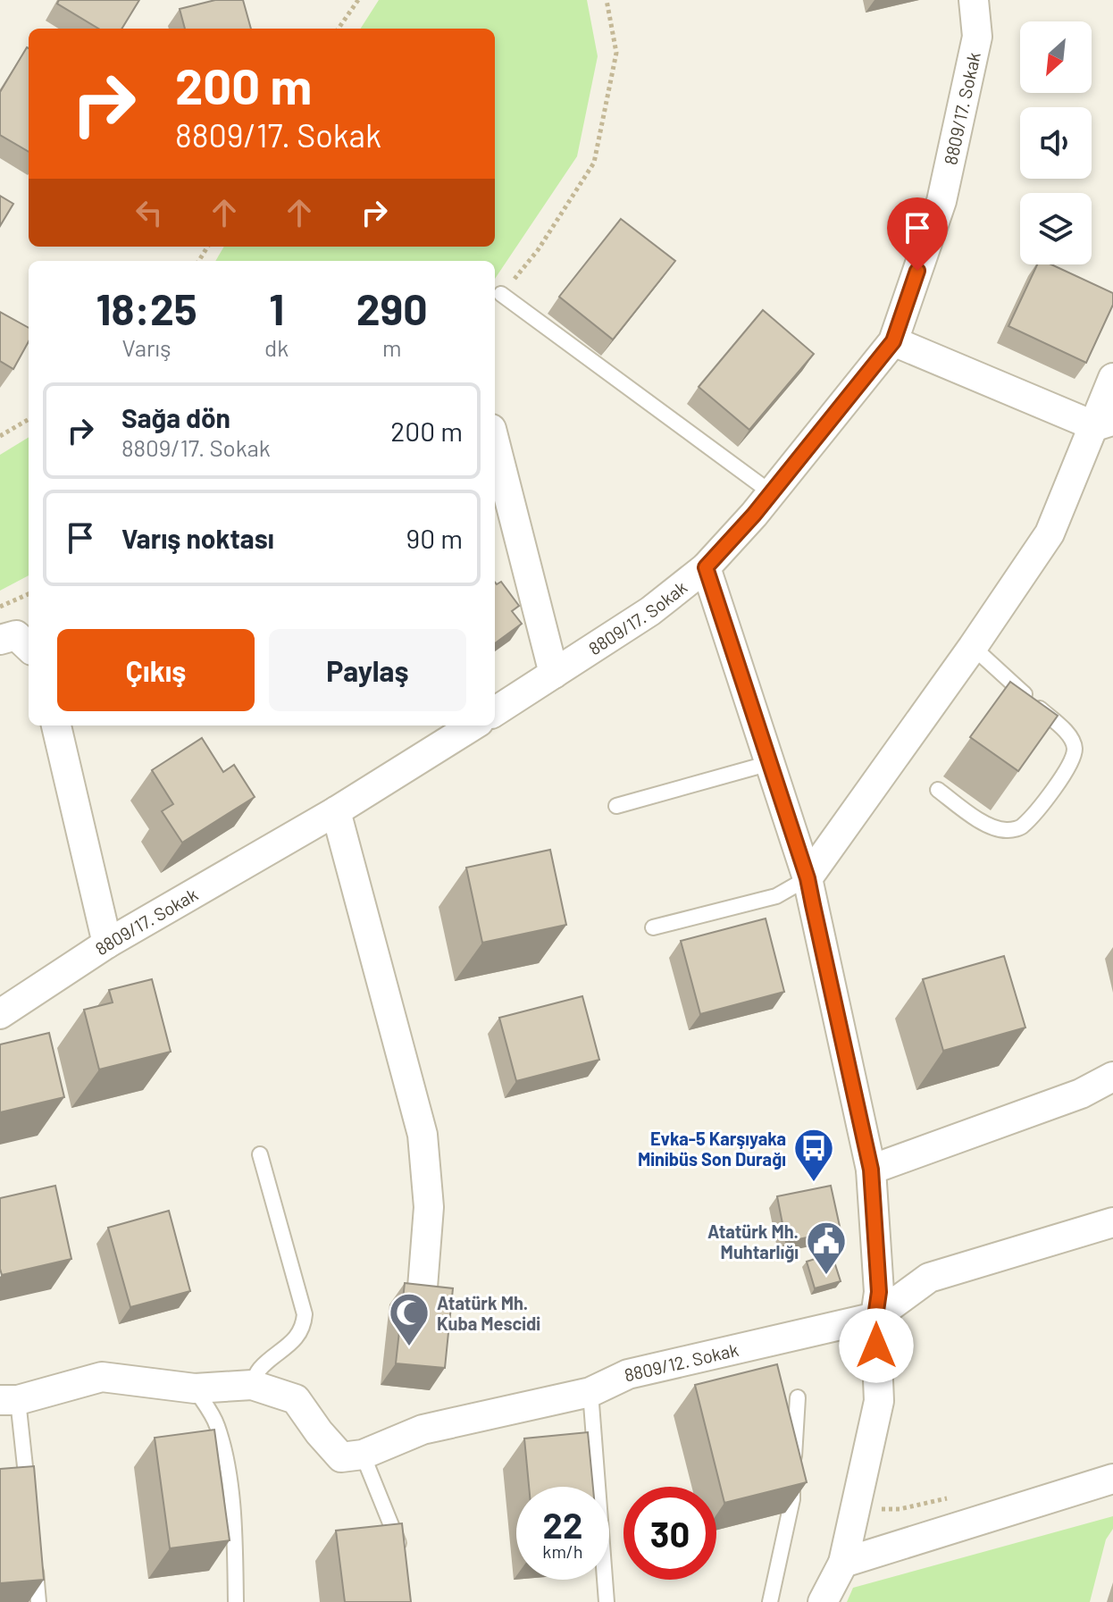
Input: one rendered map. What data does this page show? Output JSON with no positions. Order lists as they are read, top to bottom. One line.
{"streets":{"street":["8809/17. Sokak","8809/12. Sokak"]},"places":{"bus stop":["Evka-5 Karşıyaka Minibüs Son Durağı"],"public building":["Atatürk Mh. Muhtarlığı"],"mosque":["Atatürk Mh. Kuba Mescidi"]},"north":"bottom left","page":{"turn":["200 m","8809/17. Sokak"],"eta":["18:25","Varış","1","dk","290","m"],"list":[{"name":"Sağa dön","note":"8809/17. Sokak","value":"200 m"},{"name":"Varış noktası","value":"90 m"}],"buttons":["Çıkış","Paylaş"],"speed":"22 km/h","limit":"30"}}
